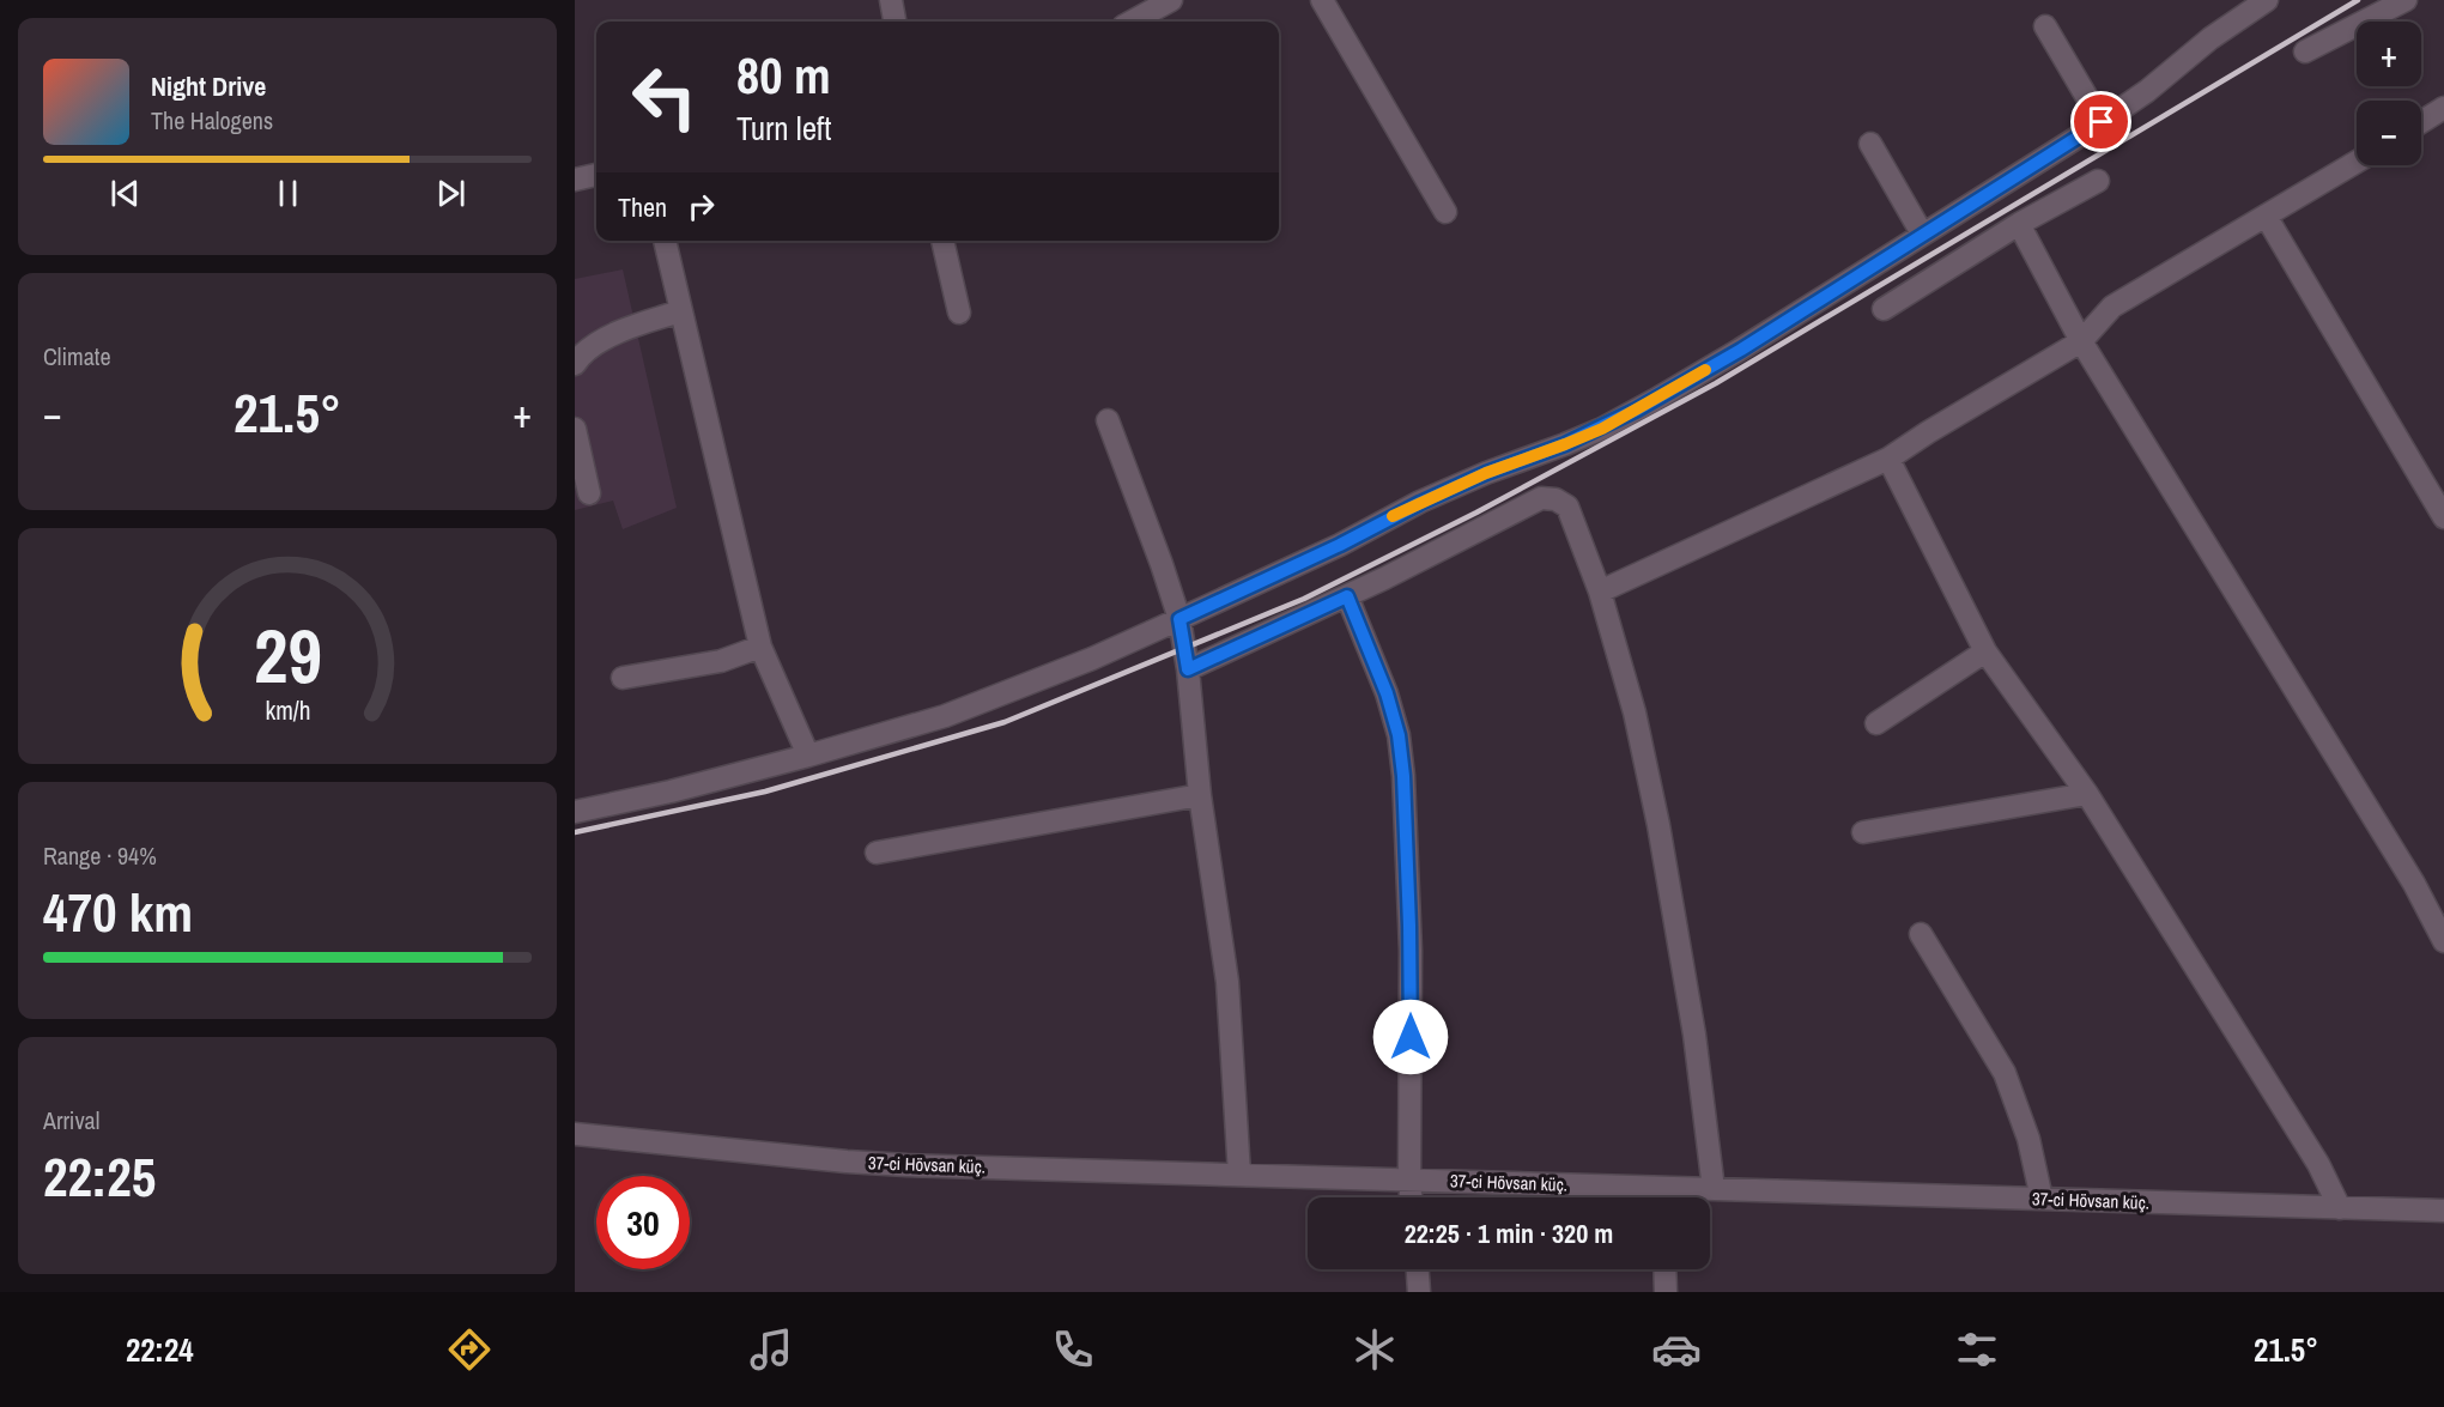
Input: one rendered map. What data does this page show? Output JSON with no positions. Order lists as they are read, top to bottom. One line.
{"streets":{"street":["37-ci Hövsan küç."]},"page":{"map_buttons":["+","−"],"turn":["80 m","Turn left"],"song":["Night Drive","The Halogens"],"then":"Then","tile":["Climate",["Range · 94%","470 km"],["Arrival","22:25"]],"heat":["−","21.5°","+"],"limit":"30","trip":"22:25 · 1 min · 320 m","tabs":["22:24","21.5°"],"gauge":["29","km/h"]}}
